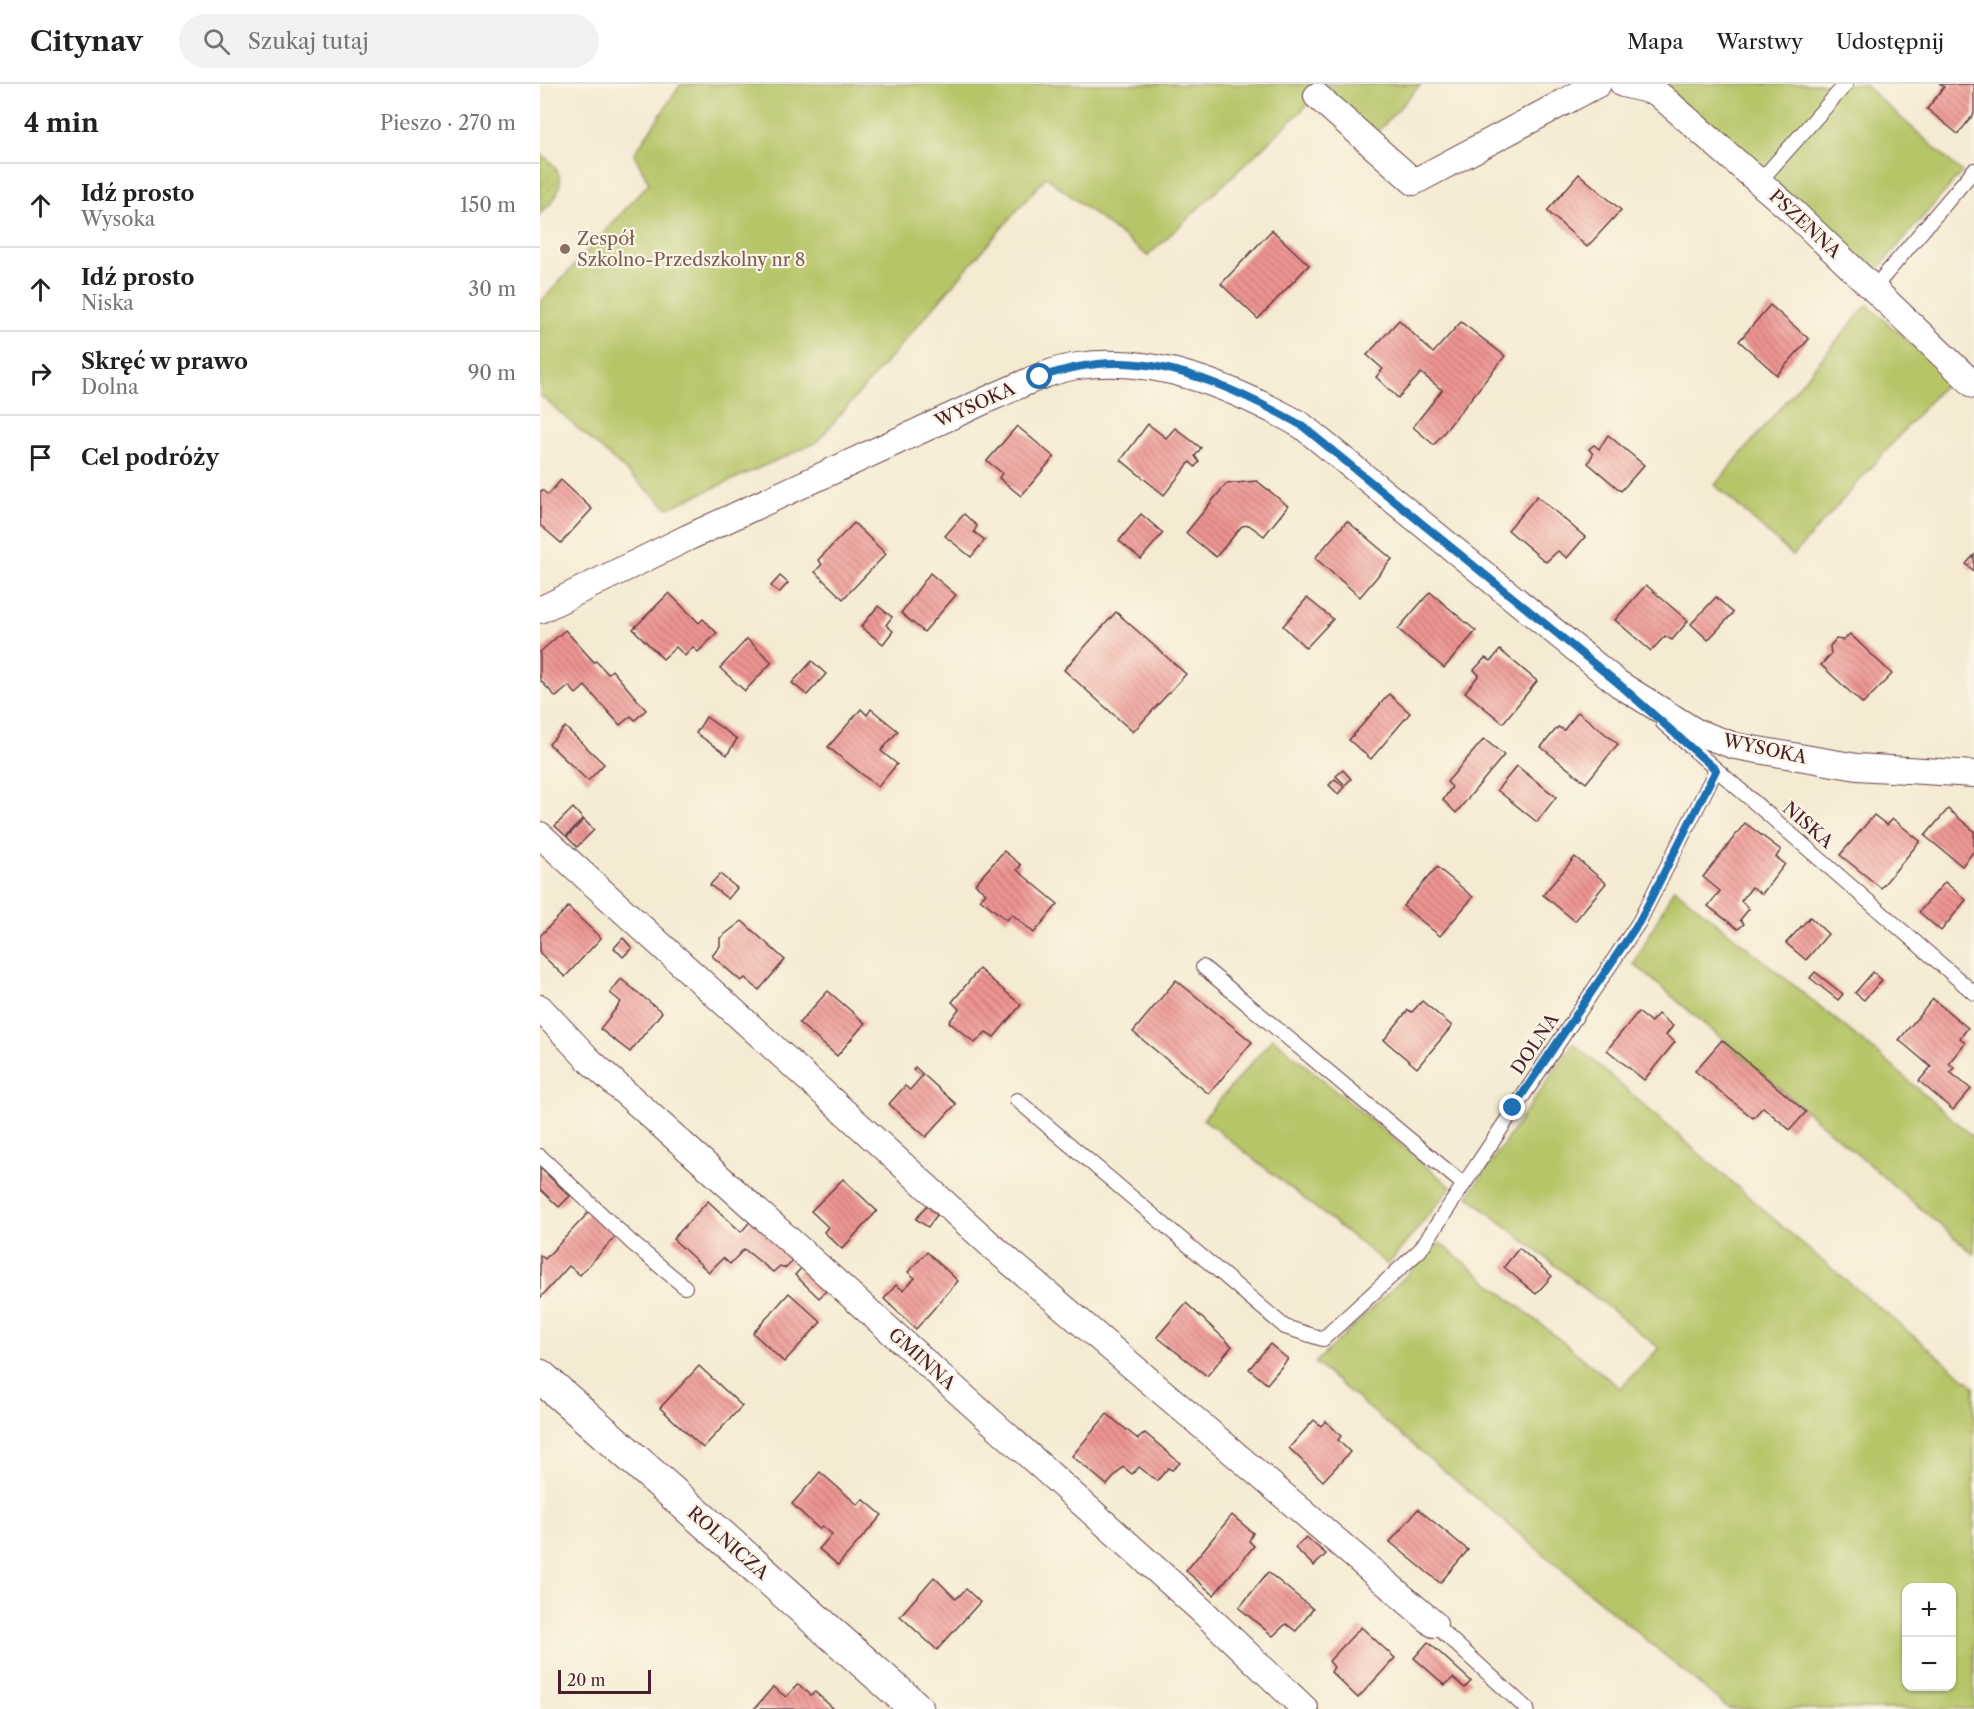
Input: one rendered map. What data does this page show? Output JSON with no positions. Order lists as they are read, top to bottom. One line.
{"streets":{"street":["PSZENNA","WYSOKA","GMINNA","ROLNICZA"],"lane":["NISKA","DOLNA"]},"crossings":[["WYSOKA","NISKA"],["NISKA","DOLNA"]],"places":["Zespół Szkolno-Przedszkolny nr 8"],"scale_bar":"20 m","page":{"header":"Citynav","search":"Szukaj tutaj","nav":["Mapa","Warstwy","Udostępnij"],"heading":["4 min","Pieszo · 270 m"],"list":[["Idź prosto","Wysoka","150 m"],["Idź prosto","Niska","30 m"],["Skręć w prawo","Dolna","90 m"],"Cel podróży"],"map_buttons":["+","−"],"scale":"20 m"}}
